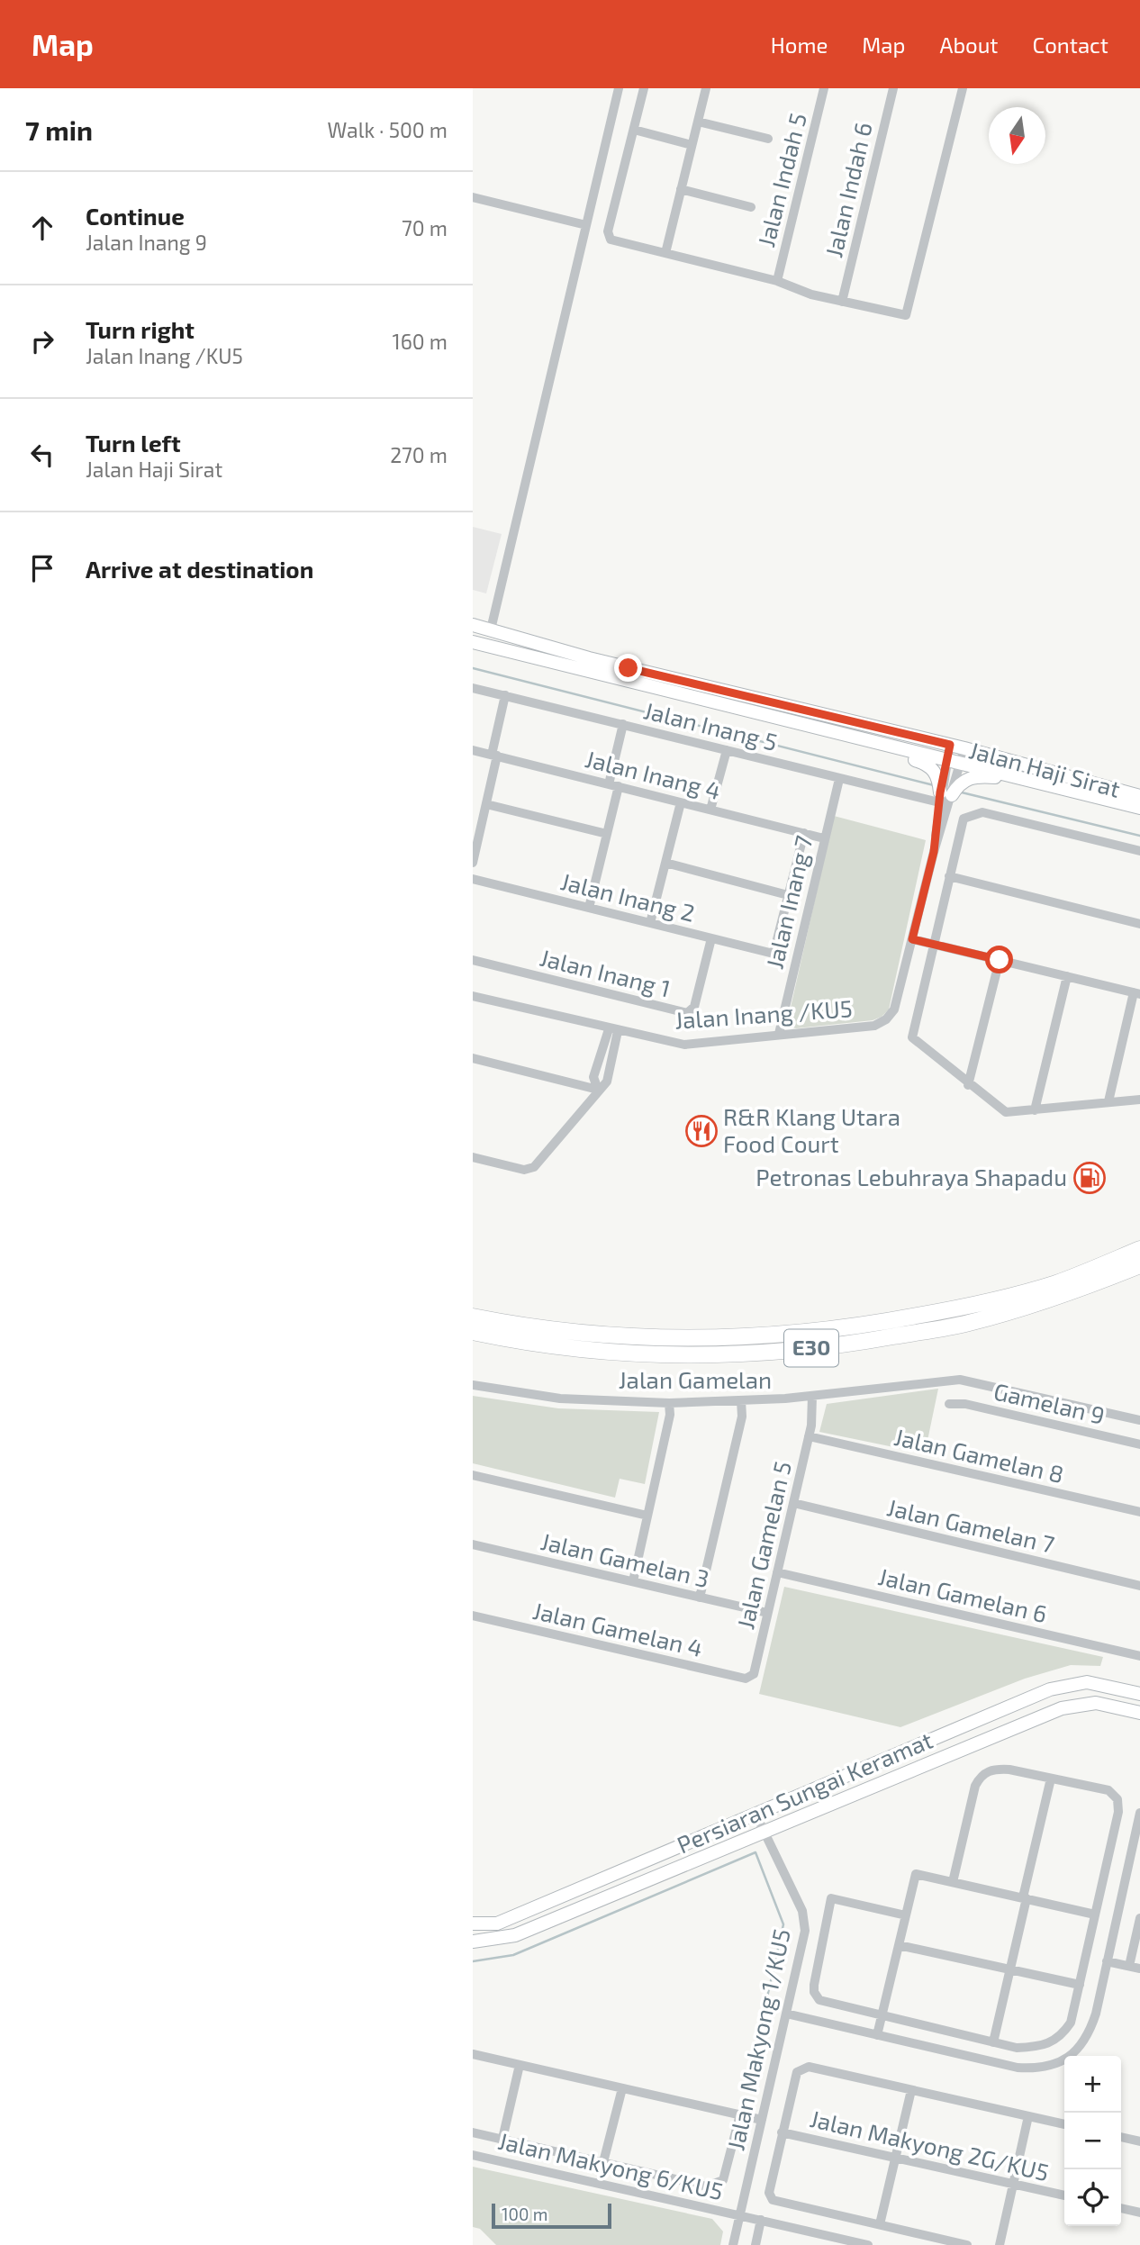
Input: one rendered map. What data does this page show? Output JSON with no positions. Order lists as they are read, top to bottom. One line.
{"streets":{"highway":["E30"],"main road":["Jalan Haji Sirat","Persiaran Sungai Keramat"],"street":["Jalan Indah 5","Jalan Indah 6","Jalan Inang 5","Jalan Inang 4","Jalan Inang 2","Jalan Inang 7","Jalan Inang 1","Jalan Inang /KU5","Jalan Gamelan","Gamelan 9","Jalan Gamelan 8","Jalan Gamelan 7","Jalan Gamelan 5","Jalan Gamelan 3","Jalan Gamelan 6","Jalan Gamelan 4","Jalan Makyong 1/KU5","Jalan Makyong 2G/KU5","Jalan Makyong 6/KU5"]},"crossings":[["Jalan Inang 5","Jalan Inang 7"],["Jalan Inang 5","Jalan Inang /KU5"],["Jalan Haji Sirat","Jalan Inang /KU5"],["Jalan Inang 4","Jalan Inang 7"],["Jalan Inang 2","Jalan Inang 1"],["Jalan Inang 7","Jalan Inang /KU5"],["Jalan Gamelan","Jalan Gamelan 5"],["Jalan Gamelan 8","Jalan Gamelan 5"],["Jalan Gamelan 7","Jalan Gamelan 5"],["Jalan Gamelan 5","Jalan Gamelan 3"],["Jalan Gamelan 5","Jalan Gamelan 6"],["Jalan Gamelan 5","Jalan Gamelan 4"],["Persiaran Sungai Keramat","Jalan Makyong 1/KU5"],["Jalan Makyong 1/KU5","Jalan Makyong 6/KU5"]],"places":{"restaurant":["R&R Klang Utara Food Court"],"fuel station":["Petronas Lebuhraya Shapadu"]},"scale_bar":"100 m","north":"bottom","page":{"header":"Map","nav":["Home","Map","About","Contact"],"heading":["7 min","Walk · 500 m"],"list":[["Continue","Jalan Inang 9","70 m"],["Turn right","Jalan Inang /KU5","160 m"],["Turn left","Jalan Haji Sirat","270 m"],"Arrive at destination"],"map_buttons":["+","−"],"scale":"100 m"}}
